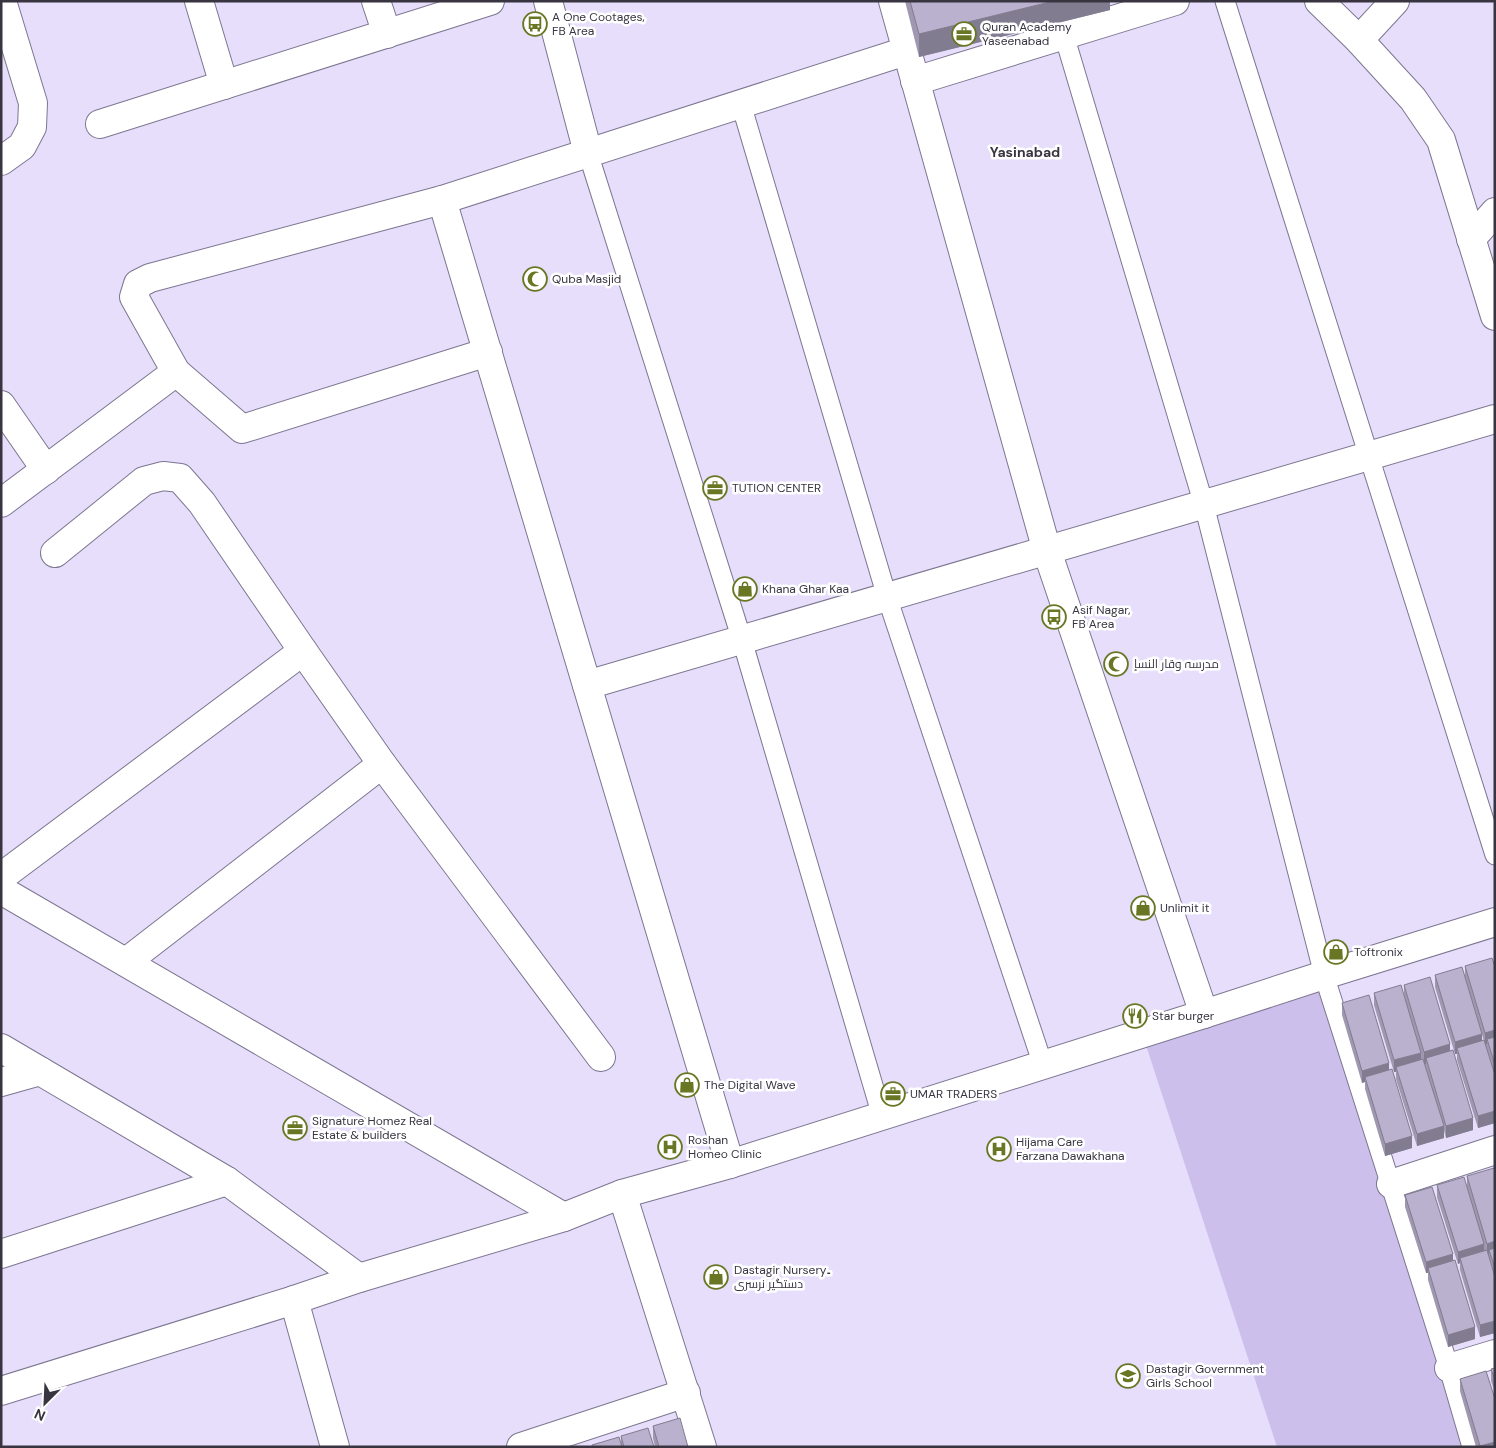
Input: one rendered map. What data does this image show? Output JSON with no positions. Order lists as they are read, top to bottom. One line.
{"districts":["Yasinabad"],"places":{"bus stop":["A One Cootages, FB Area","Asif Nagar, FB Area"],"office":["Quran Academy Yaseenabad","TUTION CENTER","UMAR TRADERS","Signature Homez Real Estate & builders"],"mosque":["Quba Masjid","مدرسہ وقار النسإ"],"shop":["Khana Ghar Kaa","Unlimit it","Toftronix","The Digital Wave","Dastagir Nursery۔ دستگیر نرسری"],"restaurant":["Star burger"],"hospital":["Roshan Homeo Clinic","Hijama Care Farzana Dawakhana"],"school or university":["Dastagir Government Girls School"]},"north":"bottom left"}
